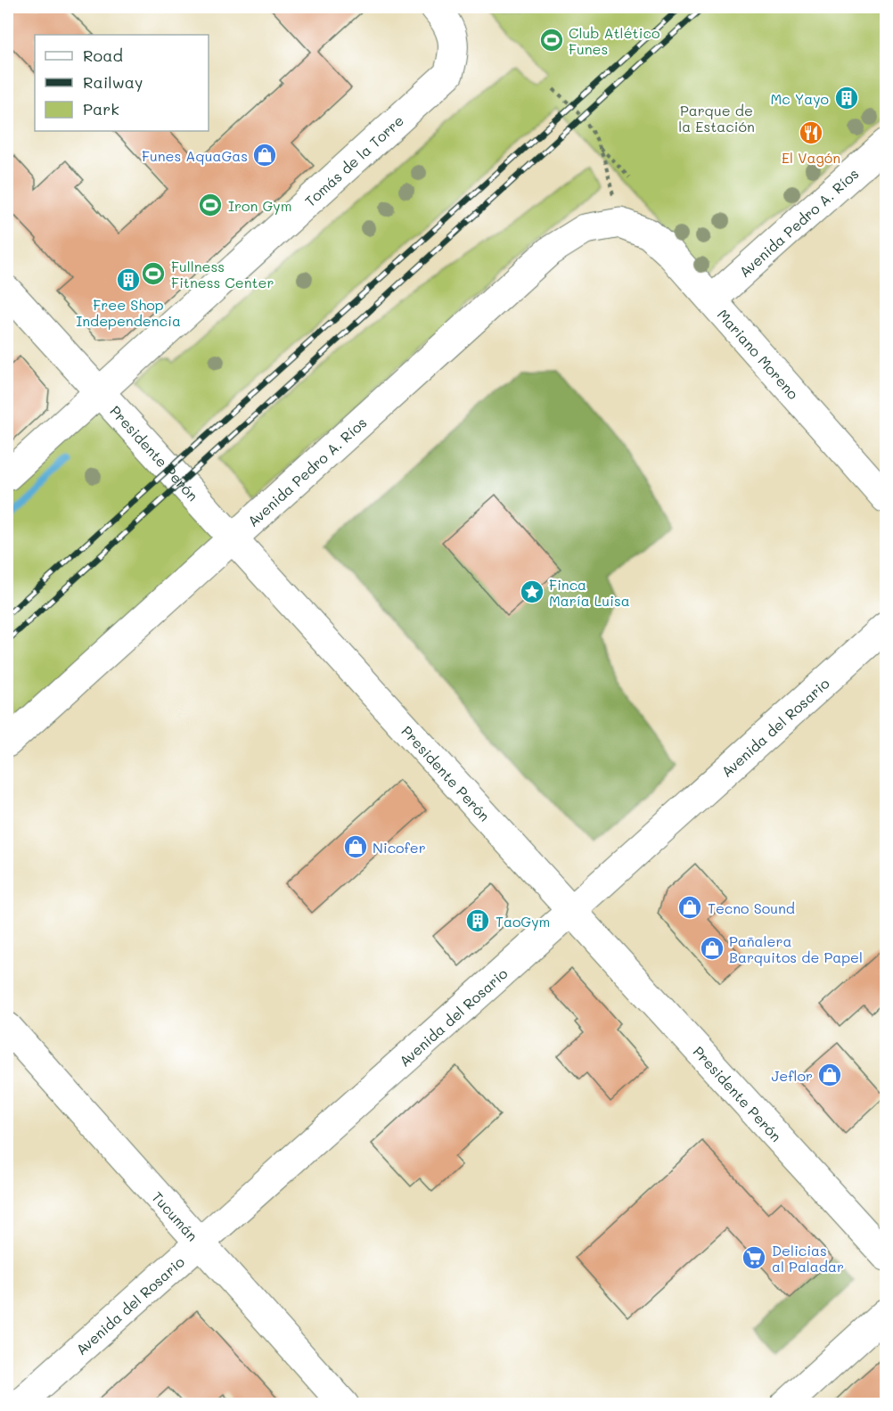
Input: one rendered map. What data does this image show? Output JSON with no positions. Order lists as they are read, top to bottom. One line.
{"streets":{"street":["Tomás de la Torre","Avenida Pedro A. Ríos","Mariano Moreno","Presidente Perón","Avenida del Rosario","Tucumán"]},"crossings":[["Tomás de la Torre","Presidente Perón"],["Avenida Pedro A. Ríos","Mariano Moreno"],["Avenida Pedro A. Ríos","Presidente Perón"],["Presidente Perón","Avenida del Rosario"],["Avenida del Rosario","Tucumán"]],"parks":["Parque de la Estación"],"places":{"sports":["Club Atlético Funes","Iron Gym","Fullness Fitness Center"],"building":["Mc Yayo","Free Shop Independencia","TaoGym"],"restaurant":["El Vagón"],"shop":["Funes AquaGas","Nicofer","Tecno Sound","Pañalera Barquitos de Papel","Jeflor"],"place":["Finca María Luisa"],"supermarket":["Delicias al Paladar"]},"legend":["Road","Railway","Park"]}
